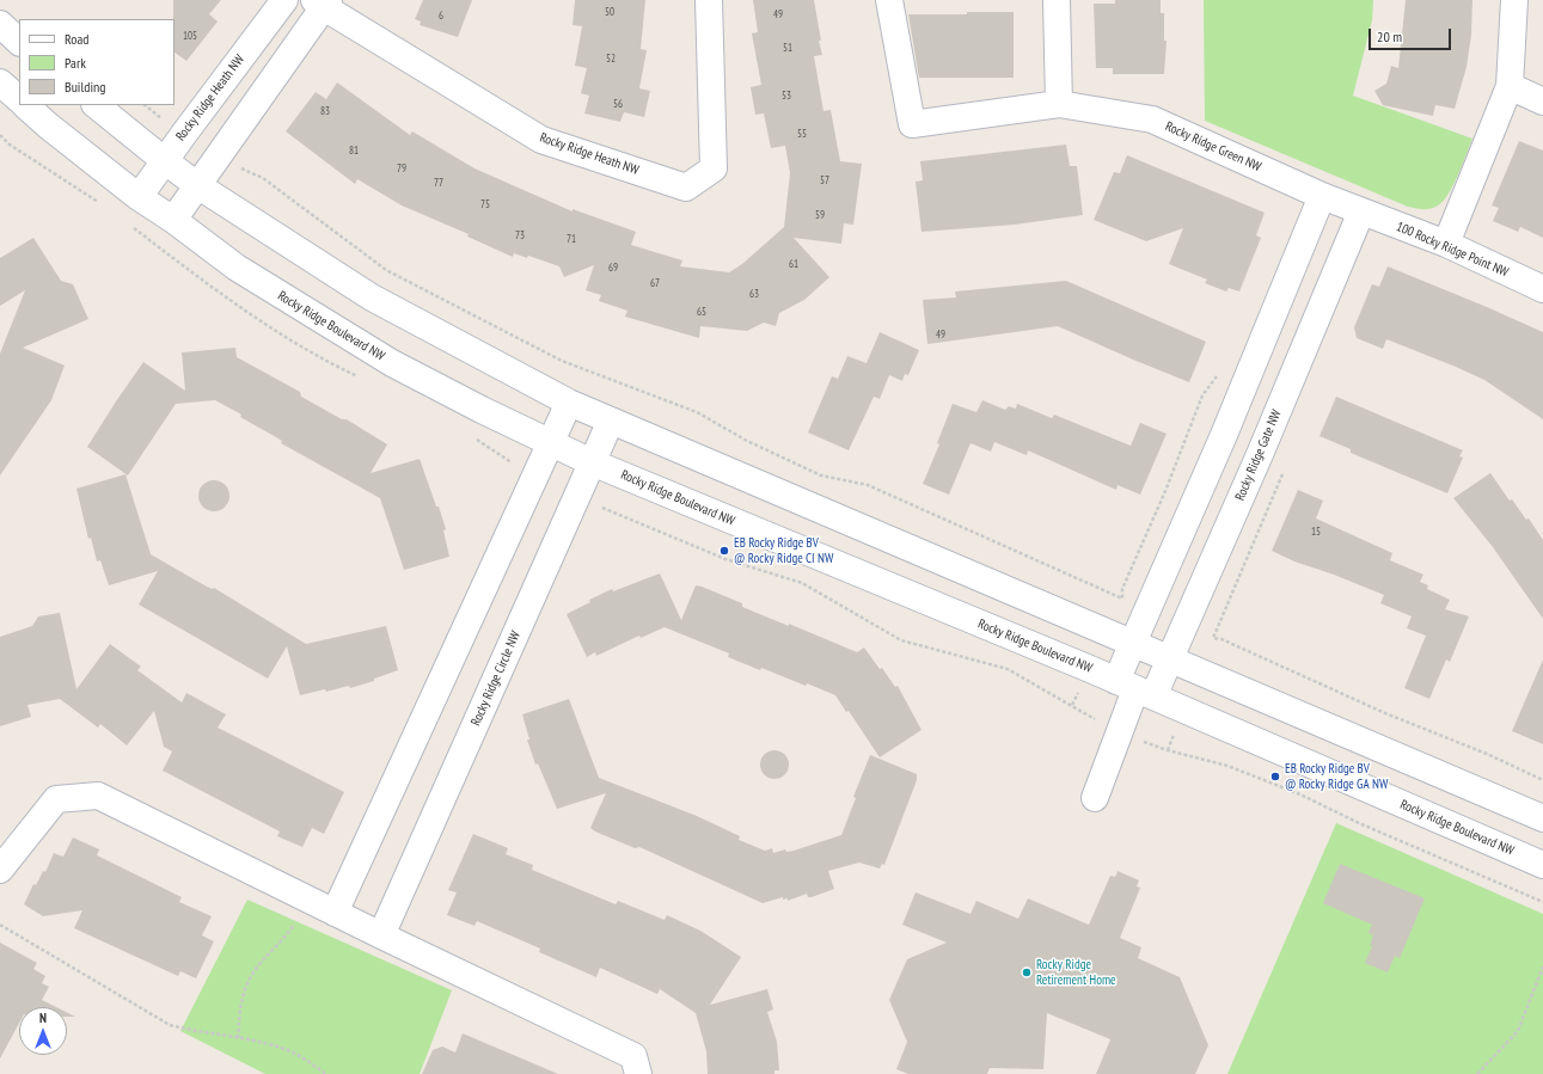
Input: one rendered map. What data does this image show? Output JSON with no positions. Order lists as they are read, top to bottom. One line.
{"streets":{"street":["Rocky Ridge Heath NW","Rocky Ridge Green NW","100 Rocky Ridge Point NW","Rocky Ridge Boulevard NW","Rocky Ridge Gate NW","Rocky Ridge Circle NW"]},"crossings":[["Rocky Ridge Heath NW","Rocky Ridge Boulevard NW"],["Rocky Ridge Green NW","100 Rocky Ridge Point NW"],["Rocky Ridge Green NW","Rocky Ridge Gate NW"],["100 Rocky Ridge Point NW","Rocky Ridge Gate NW"],["Rocky Ridge Boulevard NW","Rocky Ridge Gate NW"],["Rocky Ridge Boulevard NW","Rocky Ridge Circle NW"]],"places":["EB Rocky Ridge BV @ Rocky Ridge CI NW","EB Rocky Ridge BV @ Rocky Ridge GA NW","Rocky Ridge Retirement Home"],"house_numbers":["50","49","6","105","51","52","53","56","83","55","81","79","57","77","75","59","73","71","61","69","67","63","65","49","15"],"legend":["Road","Park","Building"],"scale_bar":"20 m","north":"top"}
